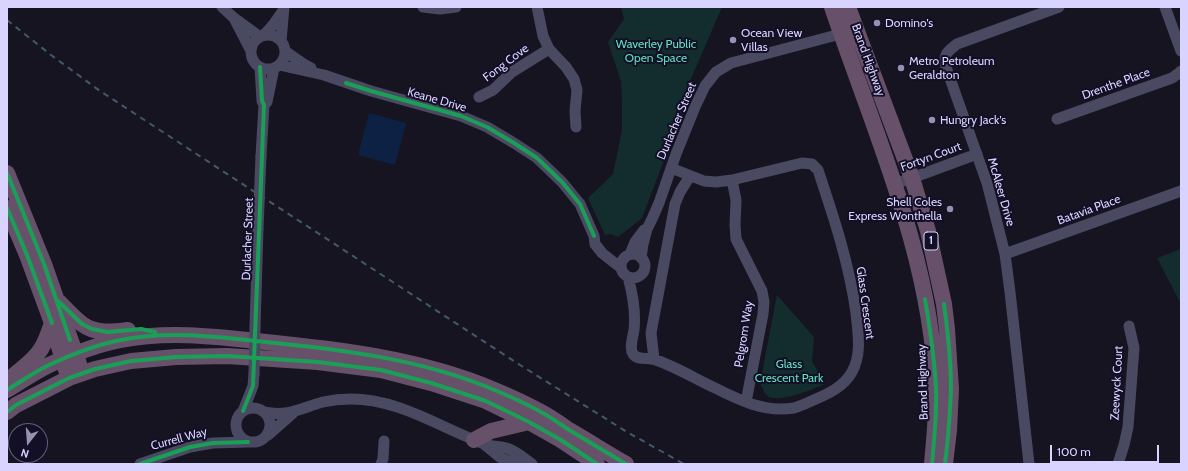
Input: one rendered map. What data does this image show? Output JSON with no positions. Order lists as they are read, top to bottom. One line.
{"streets":{"highway":["Brand Highway","1"],"street":["Fong Cove","Drenthe Place","Keane Drive","Durlacher Street","Fortyn Court","McAleer Drive","Batavia Place","Glass Crescent","Pelgrom Way","Zeewyck Court","Currell Way"]},"crossings":[["Brand Highway","Durlacher Street"],["Brand Highway","Fortyn Court"],["Keane Drive","Durlacher Street"],["Durlacher Street","Glass Crescent"],["Durlacher Street","Currell Way"],["Fortyn Court","McAleer Drive"],["McAleer Drive","Batavia Place"],["Glass Crescent","Pelgrom Way"]],"parks":["Waverley Public Open Space","Glass Crescent Park"],"places":["Domino's","Ocean View Villas","Metro Petroleum Geraldton","Hungry Jack's","Shell Coles Express Wonthella"],"scale_bar":"100 m","north":"bottom"}
